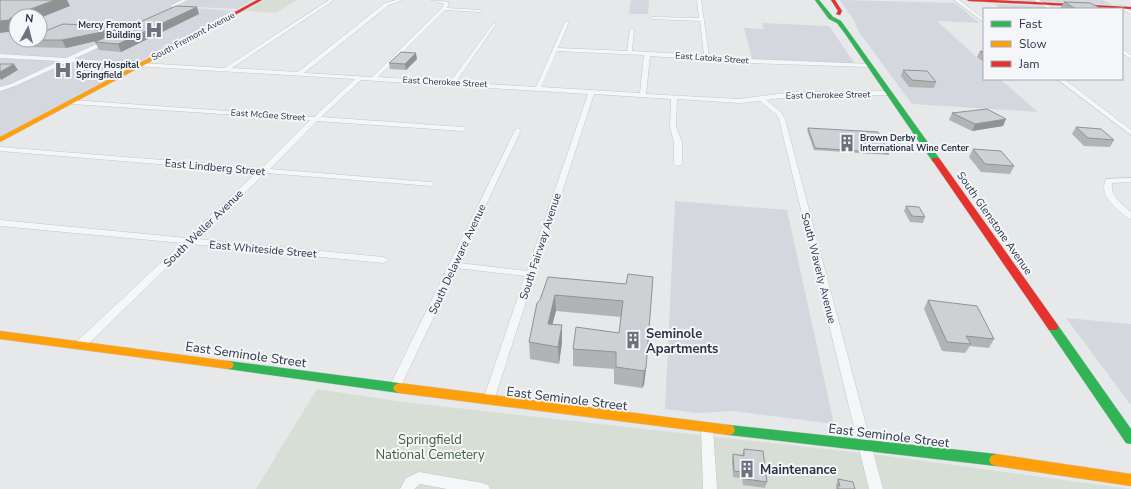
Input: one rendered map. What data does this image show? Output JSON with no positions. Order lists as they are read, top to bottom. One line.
{"streets":{"main road":["South Fremont Avenue","South Glenstone Avenue","East Seminole Street"],"street":["East Latoka Street","East Cherokee Street","East McGee Street","East Lindberg Street","South Weller Avenue","South Fairway Avenue","East Whiteside Street","South Delaware Avenue","South Waverly Avenue"]},"crossings":[["South Fremont Avenue","East Cherokee Street"],["South Fremont Avenue","East McGee Street"],["East Latoka Street","South Glenstone Avenue"],["East Cherokee Street","South Glenstone Avenue"],["East Cherokee Street","South Weller Avenue"],["East Cherokee Street","South Fairway Avenue"],["East Cherokee Street","South Waverly Avenue"],["East McGee Street","South Weller Avenue"],["East Lindberg Street","South Weller Avenue"],["South Weller Avenue","East Whiteside Street"],["South Weller Avenue","East Seminole Street"],["South Fairway Avenue","East Seminole Street"],["South Delaware Avenue","East Seminole Street"],["South Waverly Avenue","East Seminole Street"]],"parks":["Springfield National Cemetery"],"places":{"hospital":["Mercy Fremont Building","Mercy Hospital Springfield"],"building":["Brown Derby International Wine Center","Seminole Apartments","Maintenance"]},"legend":["Fast","Slow","Jam"],"north":"top"}
